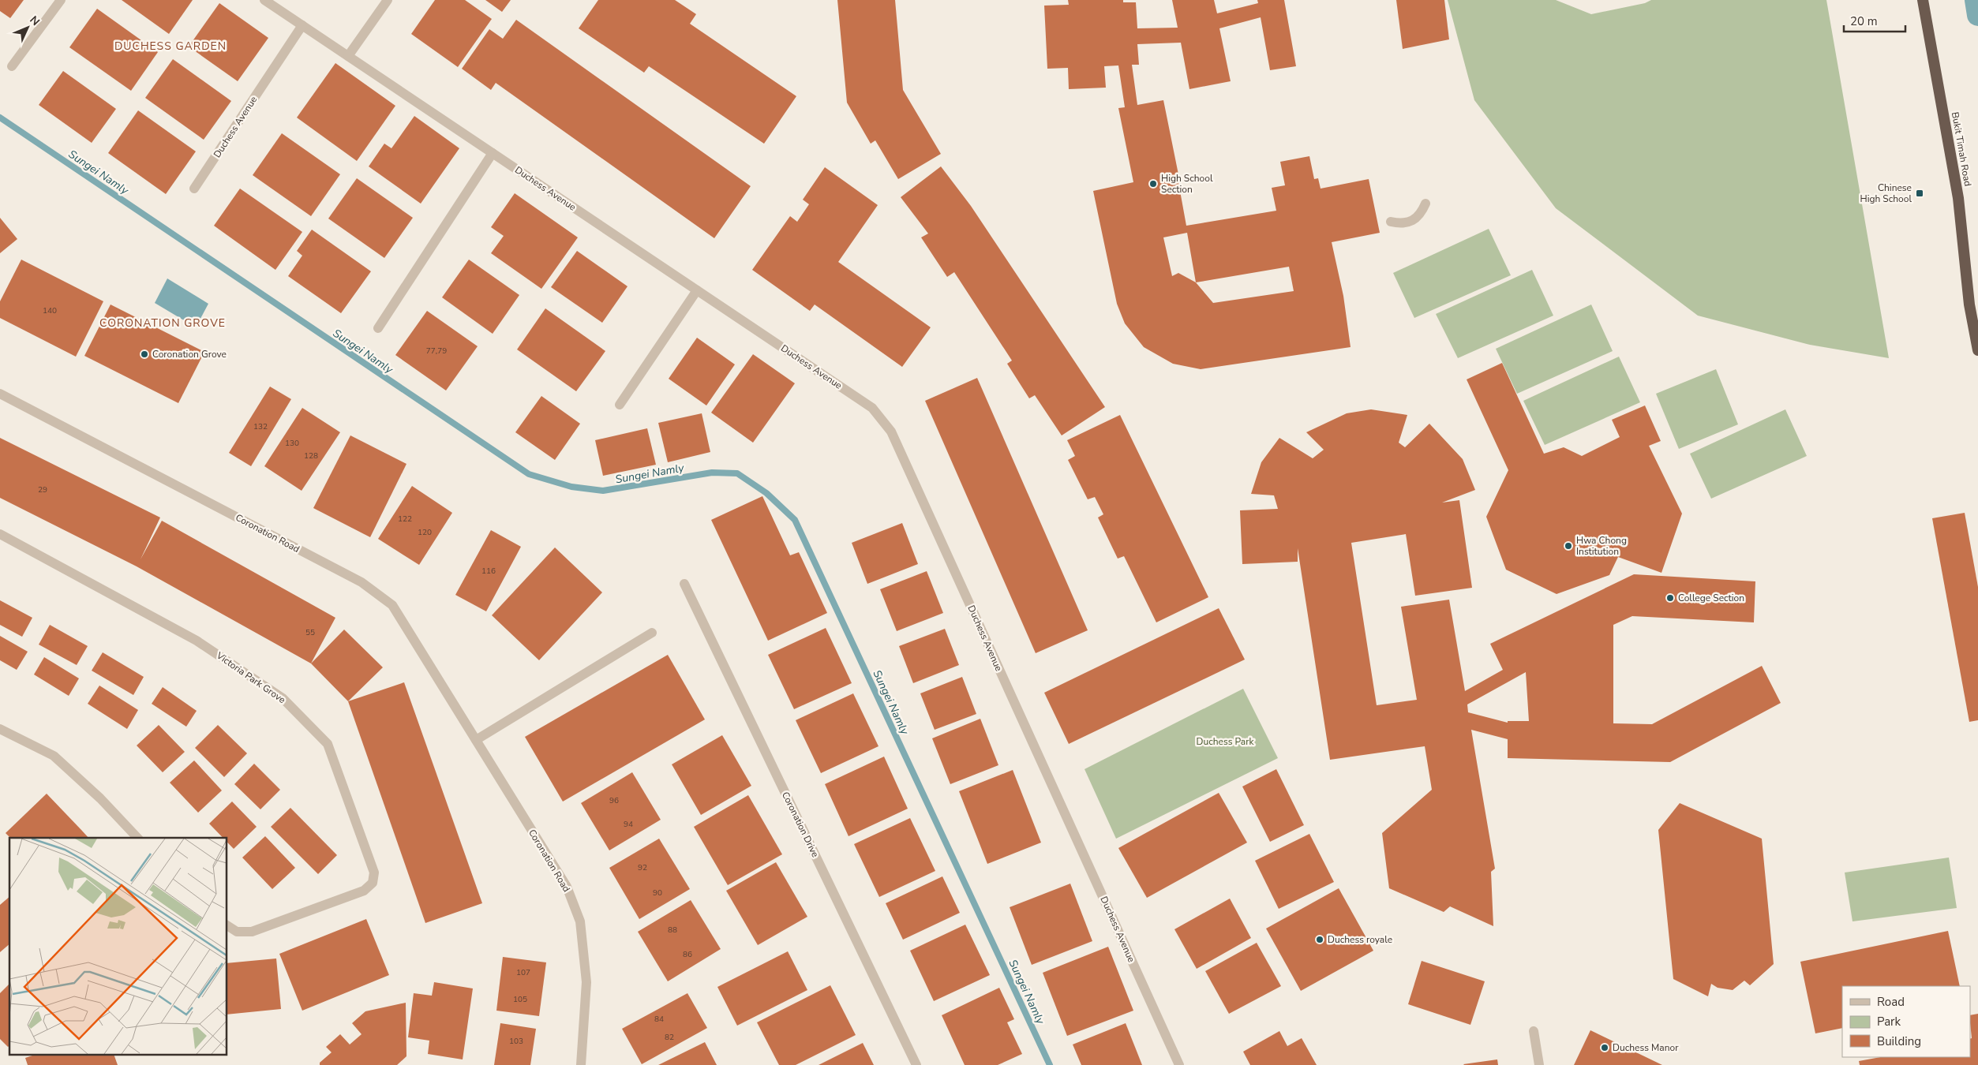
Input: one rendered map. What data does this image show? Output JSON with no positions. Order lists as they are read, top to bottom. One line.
{"streets":{"highway":["Bukit Timah Road"],"street":["Duchess Avenue","Coronation Road","Victoria Park Grove","Coronation Drive"]},"districts":["DUCHESS GARDEN","CORONATION GROVE"],"water":["Sungei Namly"],"parks":["Duchess Park"],"places":{"other":["High School Section","Coronation Grove","Hwa Chong Institution","College Section","Duchess royale","Duchess Manor"],"transit":["Chinese High School"]},"house_numbers":["140","77,79","132","130","128","29","122","120","116","55","96","94","92","90","88","86","107","105","84","82","103"],"legend":["Road","Park","Building"],"scale_bar":"20 m","north":"top right"}
